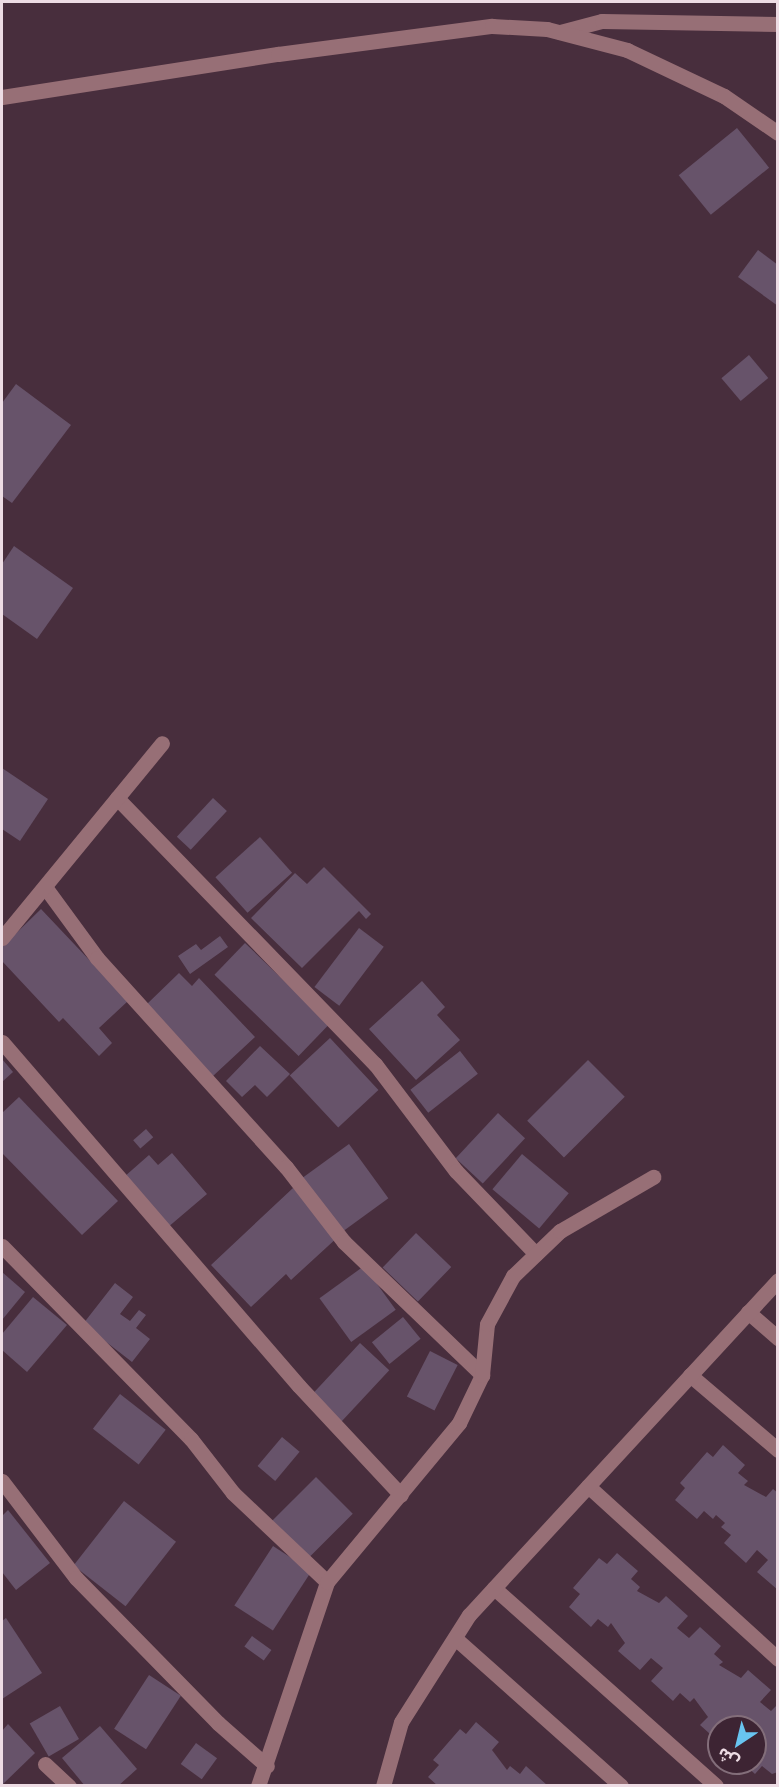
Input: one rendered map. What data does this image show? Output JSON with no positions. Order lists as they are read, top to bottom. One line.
{"north":"bottom left"}
